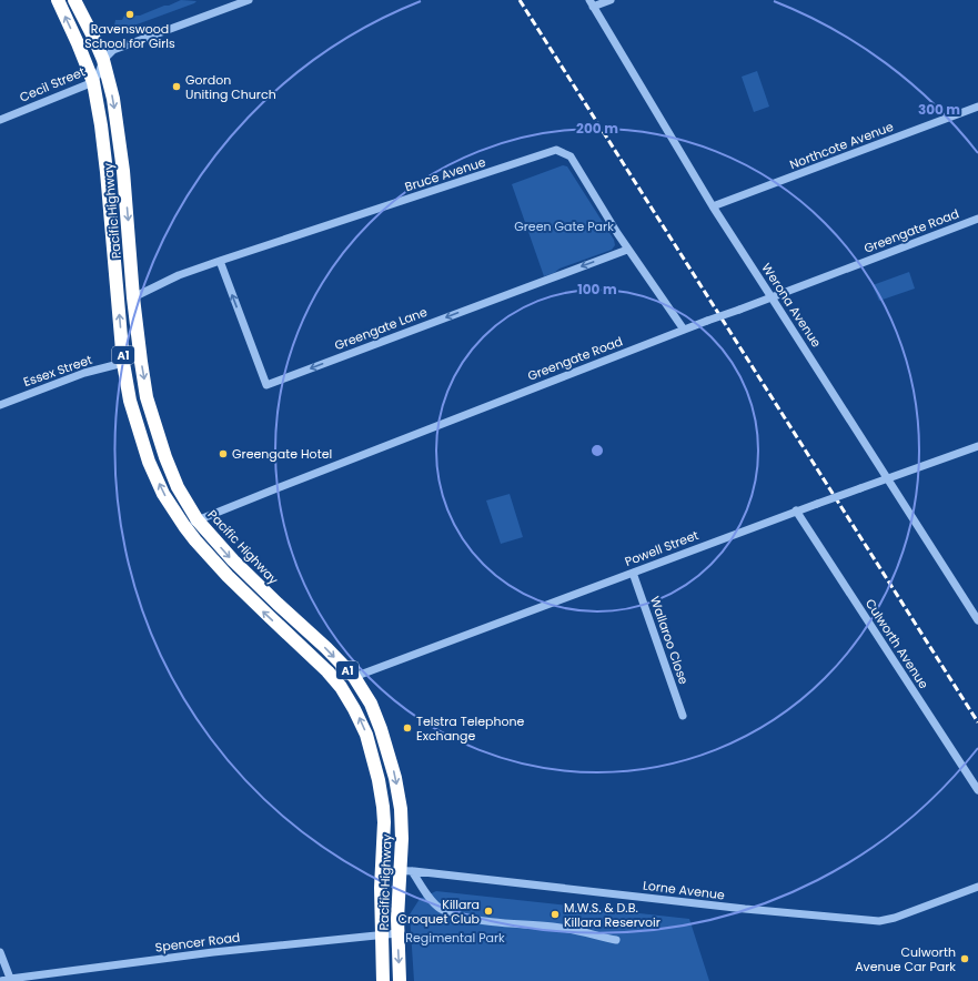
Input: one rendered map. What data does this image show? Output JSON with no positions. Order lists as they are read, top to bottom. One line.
{"streets":{"highway":["Pacific Highway","A1"],"street":["Cecil Street","Northcote Avenue","Bruce Avenue","Greengate Road","Werona Avenue","Greengate Lane","Essex Street","Powell Street","Wallaroo Close","Culworth Avenue","Lorne Avenue","Spencer Road"]},"crossings":[["Cecil Street","Pacific Highway"],["Northcote Avenue","Werona Avenue"],["Bruce Avenue","Pacific Highway"],["Bruce Avenue","Greengate Road"],["Bruce Avenue","Greengate Lane"],["Pacific Highway","Greengate Road"],["Pacific Highway","Essex Street"],["Pacific Highway","Powell Street"],["Pacific Highway","Lorne Avenue"],["Pacific Highway","Spencer Road"],["Greengate Road","Werona Avenue"],["Werona Avenue","Powell Street"],["Powell Street","Wallaroo Close"],["Powell Street","Culworth Avenue"]],"parks":["Green Gate Park","Regimental Park"],"places":["Ravenswood School for Girls","Gordon Uniting Church","Greengate Hotel","Telstra Telephone Exchange","Killara Croquet Club","M.W.S. & D.B. Killara Reservoir","Culworth Avenue Car Park"],"rings":["300 m","200 m","100 m"]}
